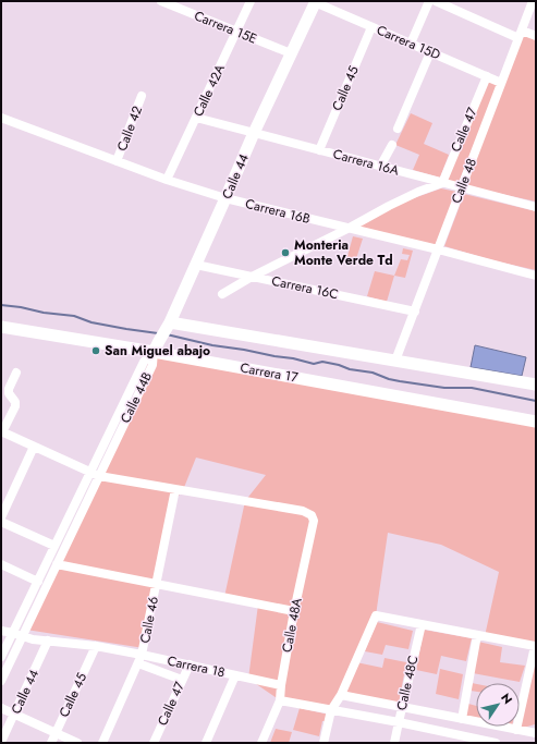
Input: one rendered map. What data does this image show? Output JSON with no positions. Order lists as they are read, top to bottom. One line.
{"streets":{"street":["Carrera 15E","Carrera 15D","Calle 45","Calle 42A","Calle 42","Calle 47","Carrera 16A","Calle 44","Calle 48","Carrera 16B","Carrera 16C","Carrera 17","Calle 44B","Calle 46","Calle 48A","Carrera 18","Calle 48C"]},"crossings":[["Carrera 15E","Calle 42A"],["Carrera 15E","Calle 44"],["Carrera 15D","Calle 45"],["Carrera 15D","Calle 47"],["Carrera 15D","Calle 44"],["Carrera 15D","Calle 48"],["Calle 45","Carrera 16A"],["Calle 45","Carrera 18"],["Calle 42A","Carrera 16A"],["Calle 42A","Carrera 16B"],["Calle 42","Carrera 16B"],["Calle 47","Carrera 16A"],["Calle 47","Carrera 18"],["Carrera 16A","Calle 44"],["Carrera 16A","Calle 48"],["Calle 44","Carrera 16B"],["Calle 44","Carrera 16C"],["Calle 44","Carrera 17"],["Calle 44","Calle 44B"],["Calle 44","Carrera 18"],["Calle 48","Carrera 16B"],["Calle 48","Carrera 16C"],["Carrera 17","Calle 44B"],["Calle 44B","Carrera 18"],["Calle 46","Calle 48A"],["Calle 46","Carrera 18"],["Calle 48A","Carrera 18"]],"places":["Monteria Monte Verde Td","San Miguel abajo"],"north":"top right"}
